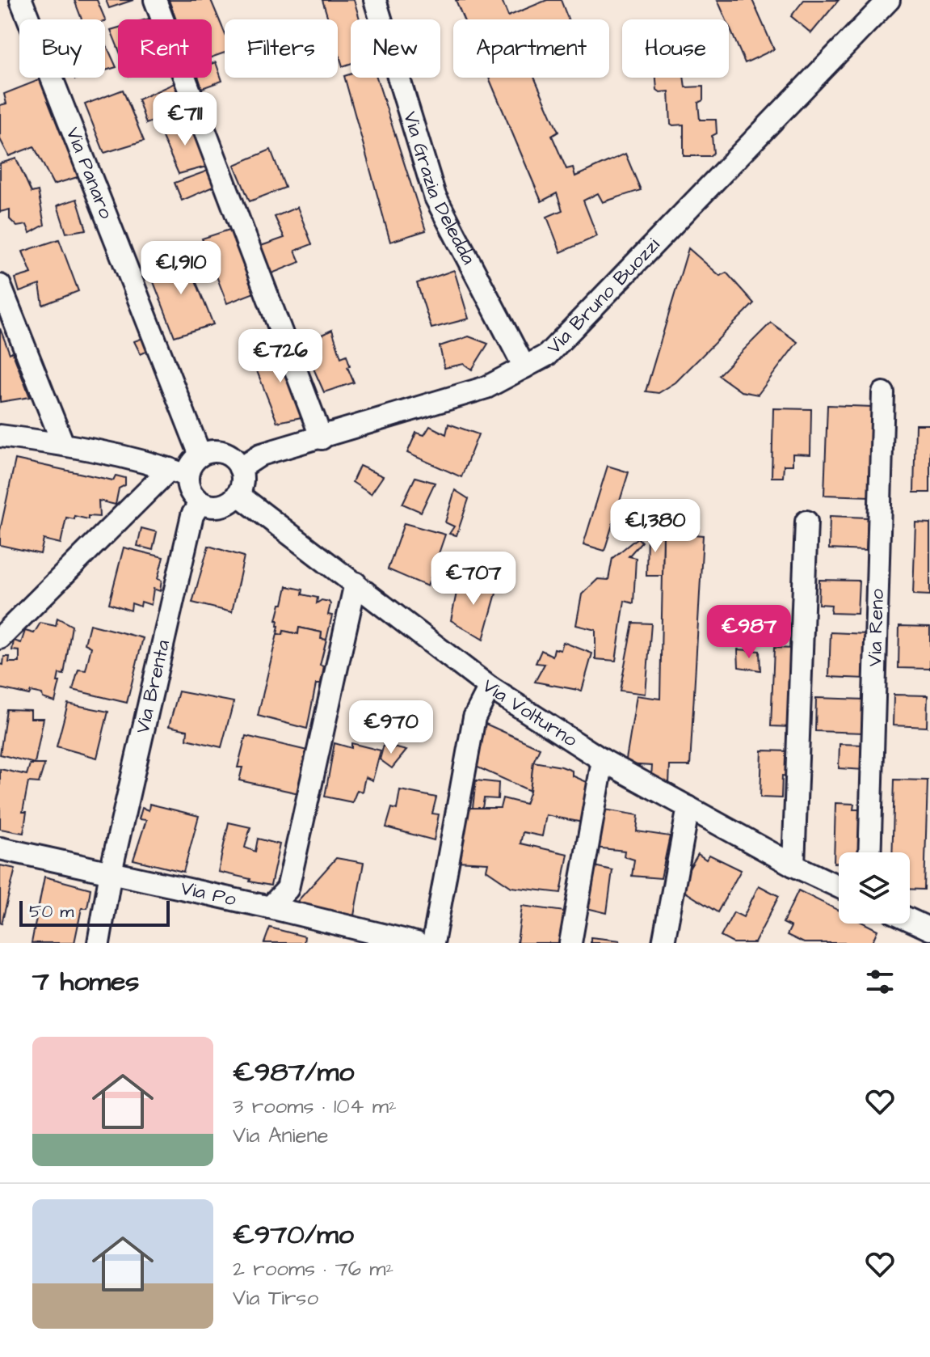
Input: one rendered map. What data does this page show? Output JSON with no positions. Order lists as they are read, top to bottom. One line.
{"streets":{"street":["Via Panaro","Via Grazia Deledda","Via Bruno Buozzi","Via Reno","Via Brenta","Via Volturno","Via Po"]},"crossings":[["Via Panaro","Via Bruno Buozzi"],["Via Panaro","Via Brenta"],["Via Panaro","Via Volturno"],["Via Grazia Deledda","Via Bruno Buozzi"],["Via Bruno Buozzi","Via Brenta"],["Via Bruno Buozzi","Via Volturno"],["Via Brenta","Via Volturno"],["Via Brenta","Via Po"]],"scale_bar":"50 m","page":{"chip":["Buy","Rent","Filters","New","Apartment","House"],"price":["€711","€1,910","€726","€1,380","€707","€987","€970"],"scale":"50 m","heading":"7 homes","list":[{"name":"€987/mo","note":"3 rooms · 104 m² · Via Aniene"},{"name":"€970/mo","note":"2 rooms · 76 m² · Via Tirso"}]}}
